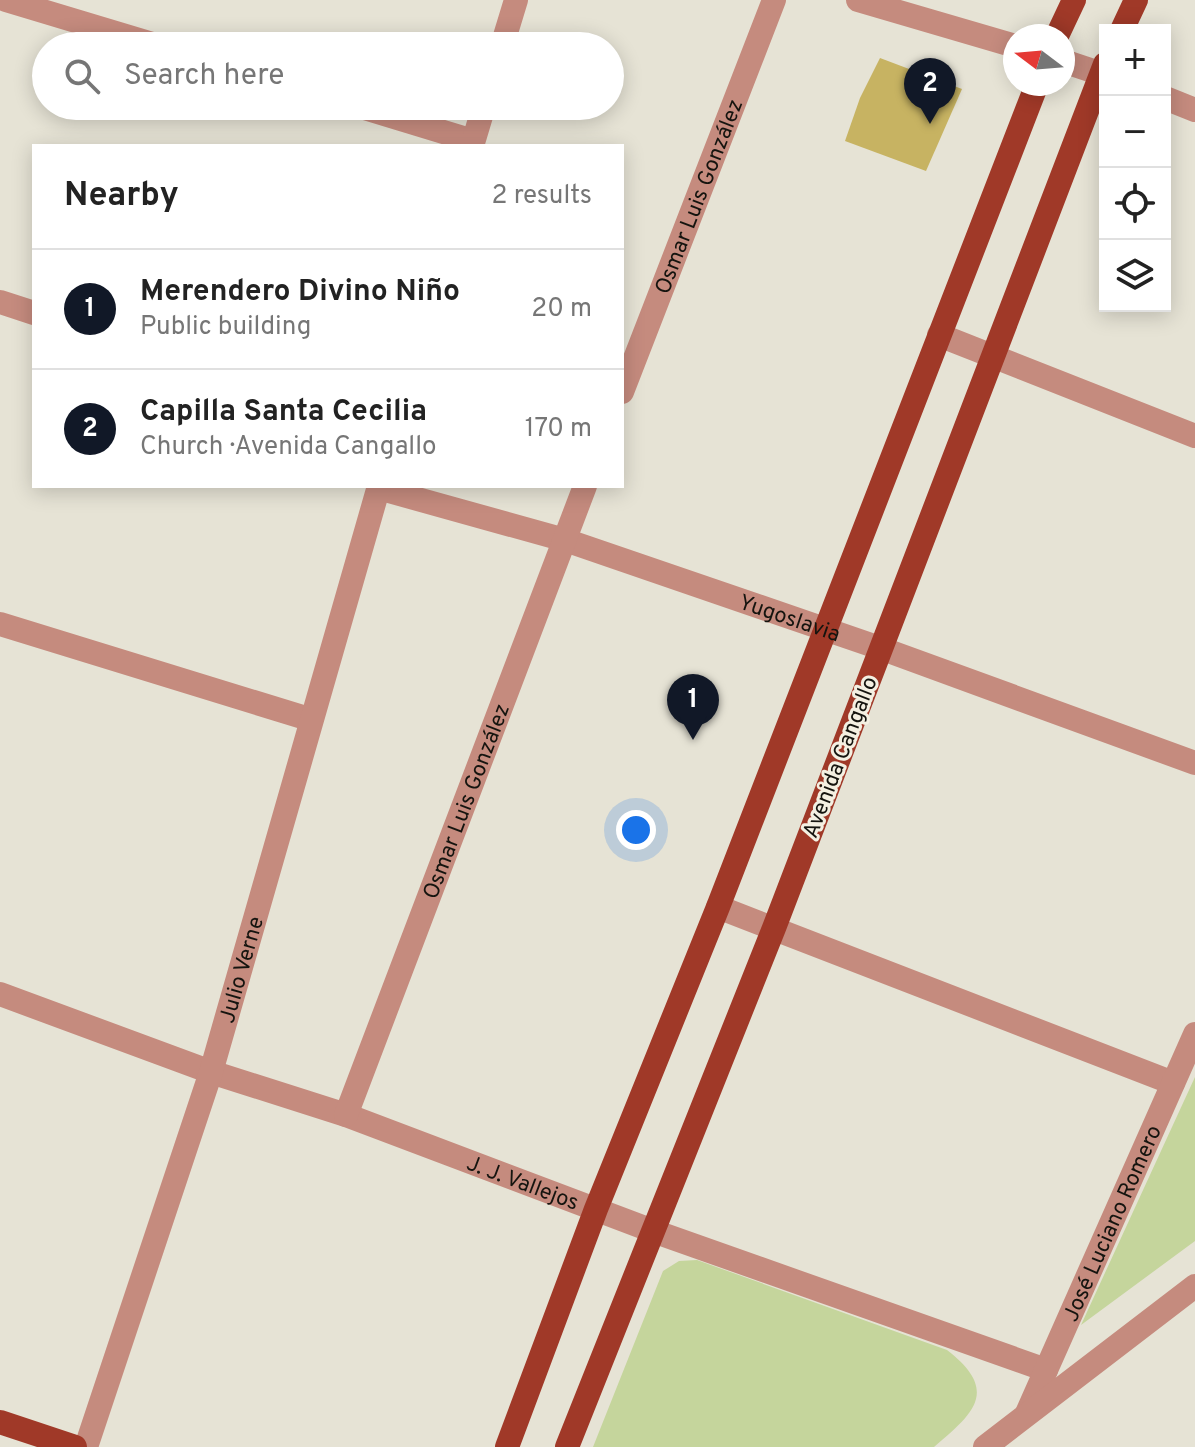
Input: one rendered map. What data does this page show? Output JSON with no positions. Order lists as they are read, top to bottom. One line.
{"streets":{"main road":["Avenida Cangallo"],"street":["Osmar Luis González","Yugoslavia","Julio Verne","J. J. Vallejos","José Luciano Romero"]},"crossings":[["Osmar Luis González","Yugoslavia"],["Osmar Luis González","J. J. Vallejos"],["Yugoslavia","Avenida Cangallo"],["Avenida Cangallo","J. J. Vallejos"],["Julio Verne","J. J. Vallejos"],["J. J. Vallejos","José Luciano Romero"]],"north":"left","page":{"map_buttons":["+","−"],"search":"Search here","pins":["2","1"],"heading":["Nearby","2 results"],"list":[{"mark":"1","name":"Merendero Divino Niño","note":"Public building","value":"20 m"},{"mark":"2","name":"Capilla Santa Cecilia","note":"Church · Avenida Cangallo","value":"170 m"}]}}
